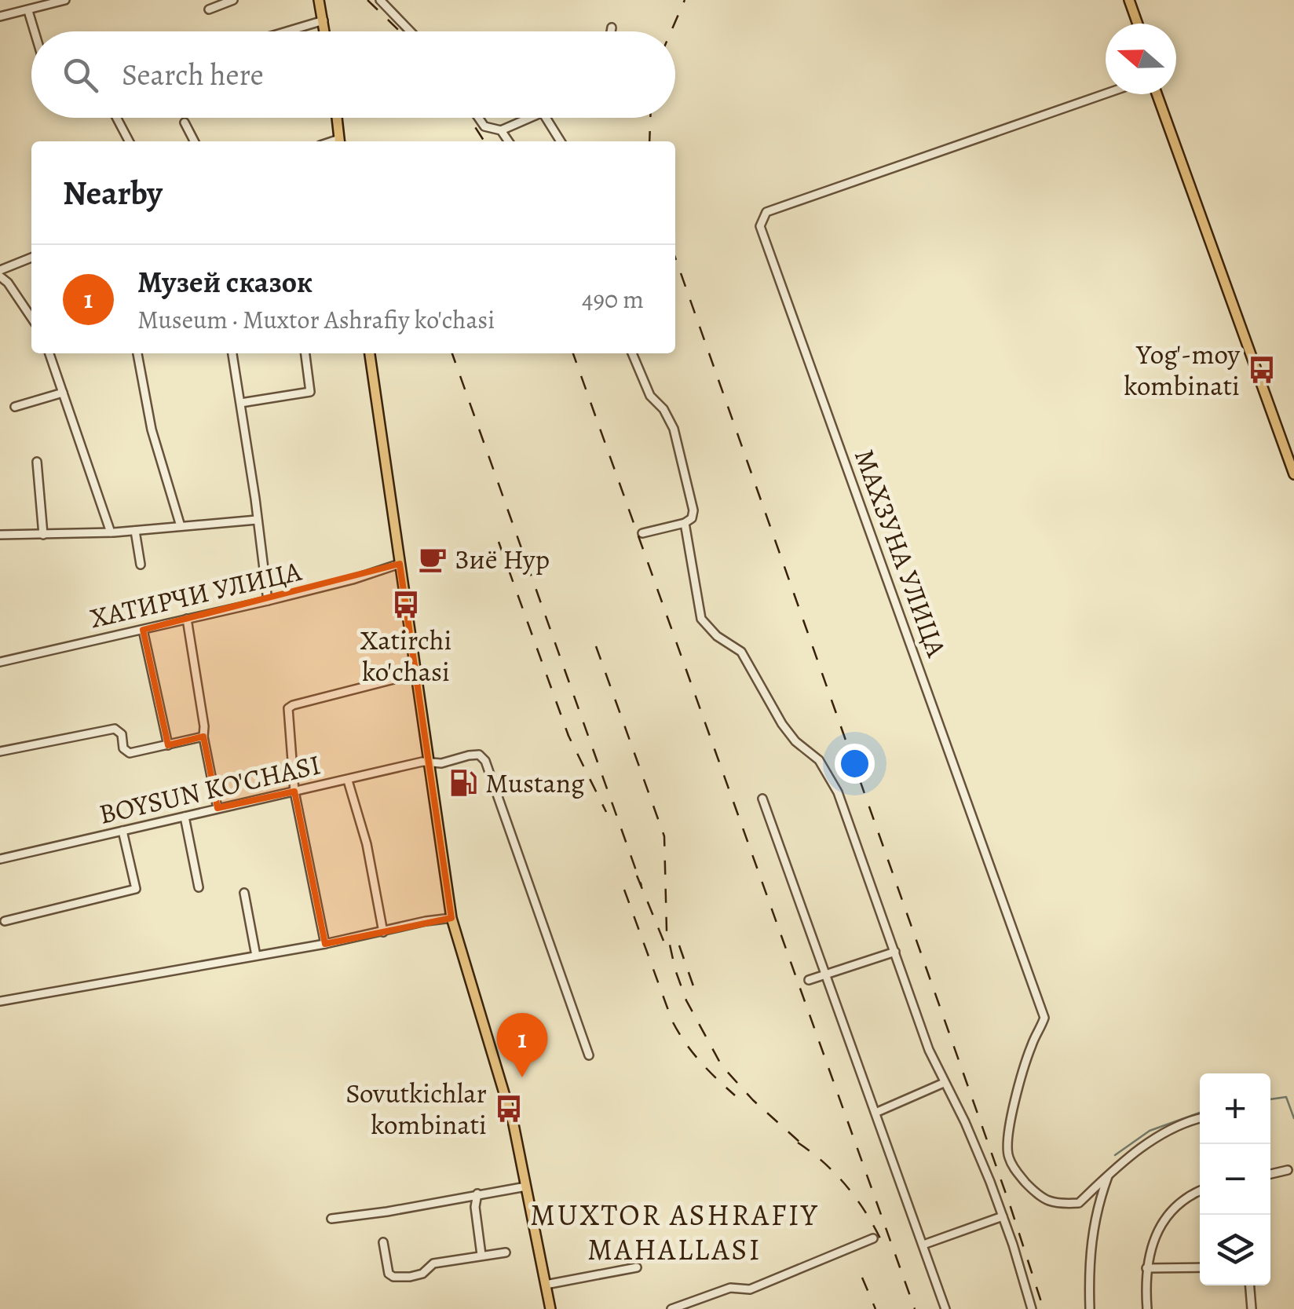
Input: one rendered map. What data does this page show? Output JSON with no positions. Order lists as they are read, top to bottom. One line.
{"streets":{"street":["МАХЗУНА УЛИЦА","ХАТИРЧИ УЛИЦА","BOYSUN KO'CHASI"]},"districts":["MUXTOR ASHRAFIY MAHALLASI"],"places":{"bus stop":["Yog'-moy kombinati","Xatirchi ko'chasi","Sovutkichlar kombinati"],"cafe":["Зиё Нур"],"fuel station":["Mustang"]},"north":"left","page":{"search":"Search here","heading":"Nearby","list":[{"mark":"1","name":"Музей сказок","note":"Museum · Muxtor Ashrafiy ko'chasi","value":"490 m"}],"pins":"1","map_buttons":["+","−"]}}
